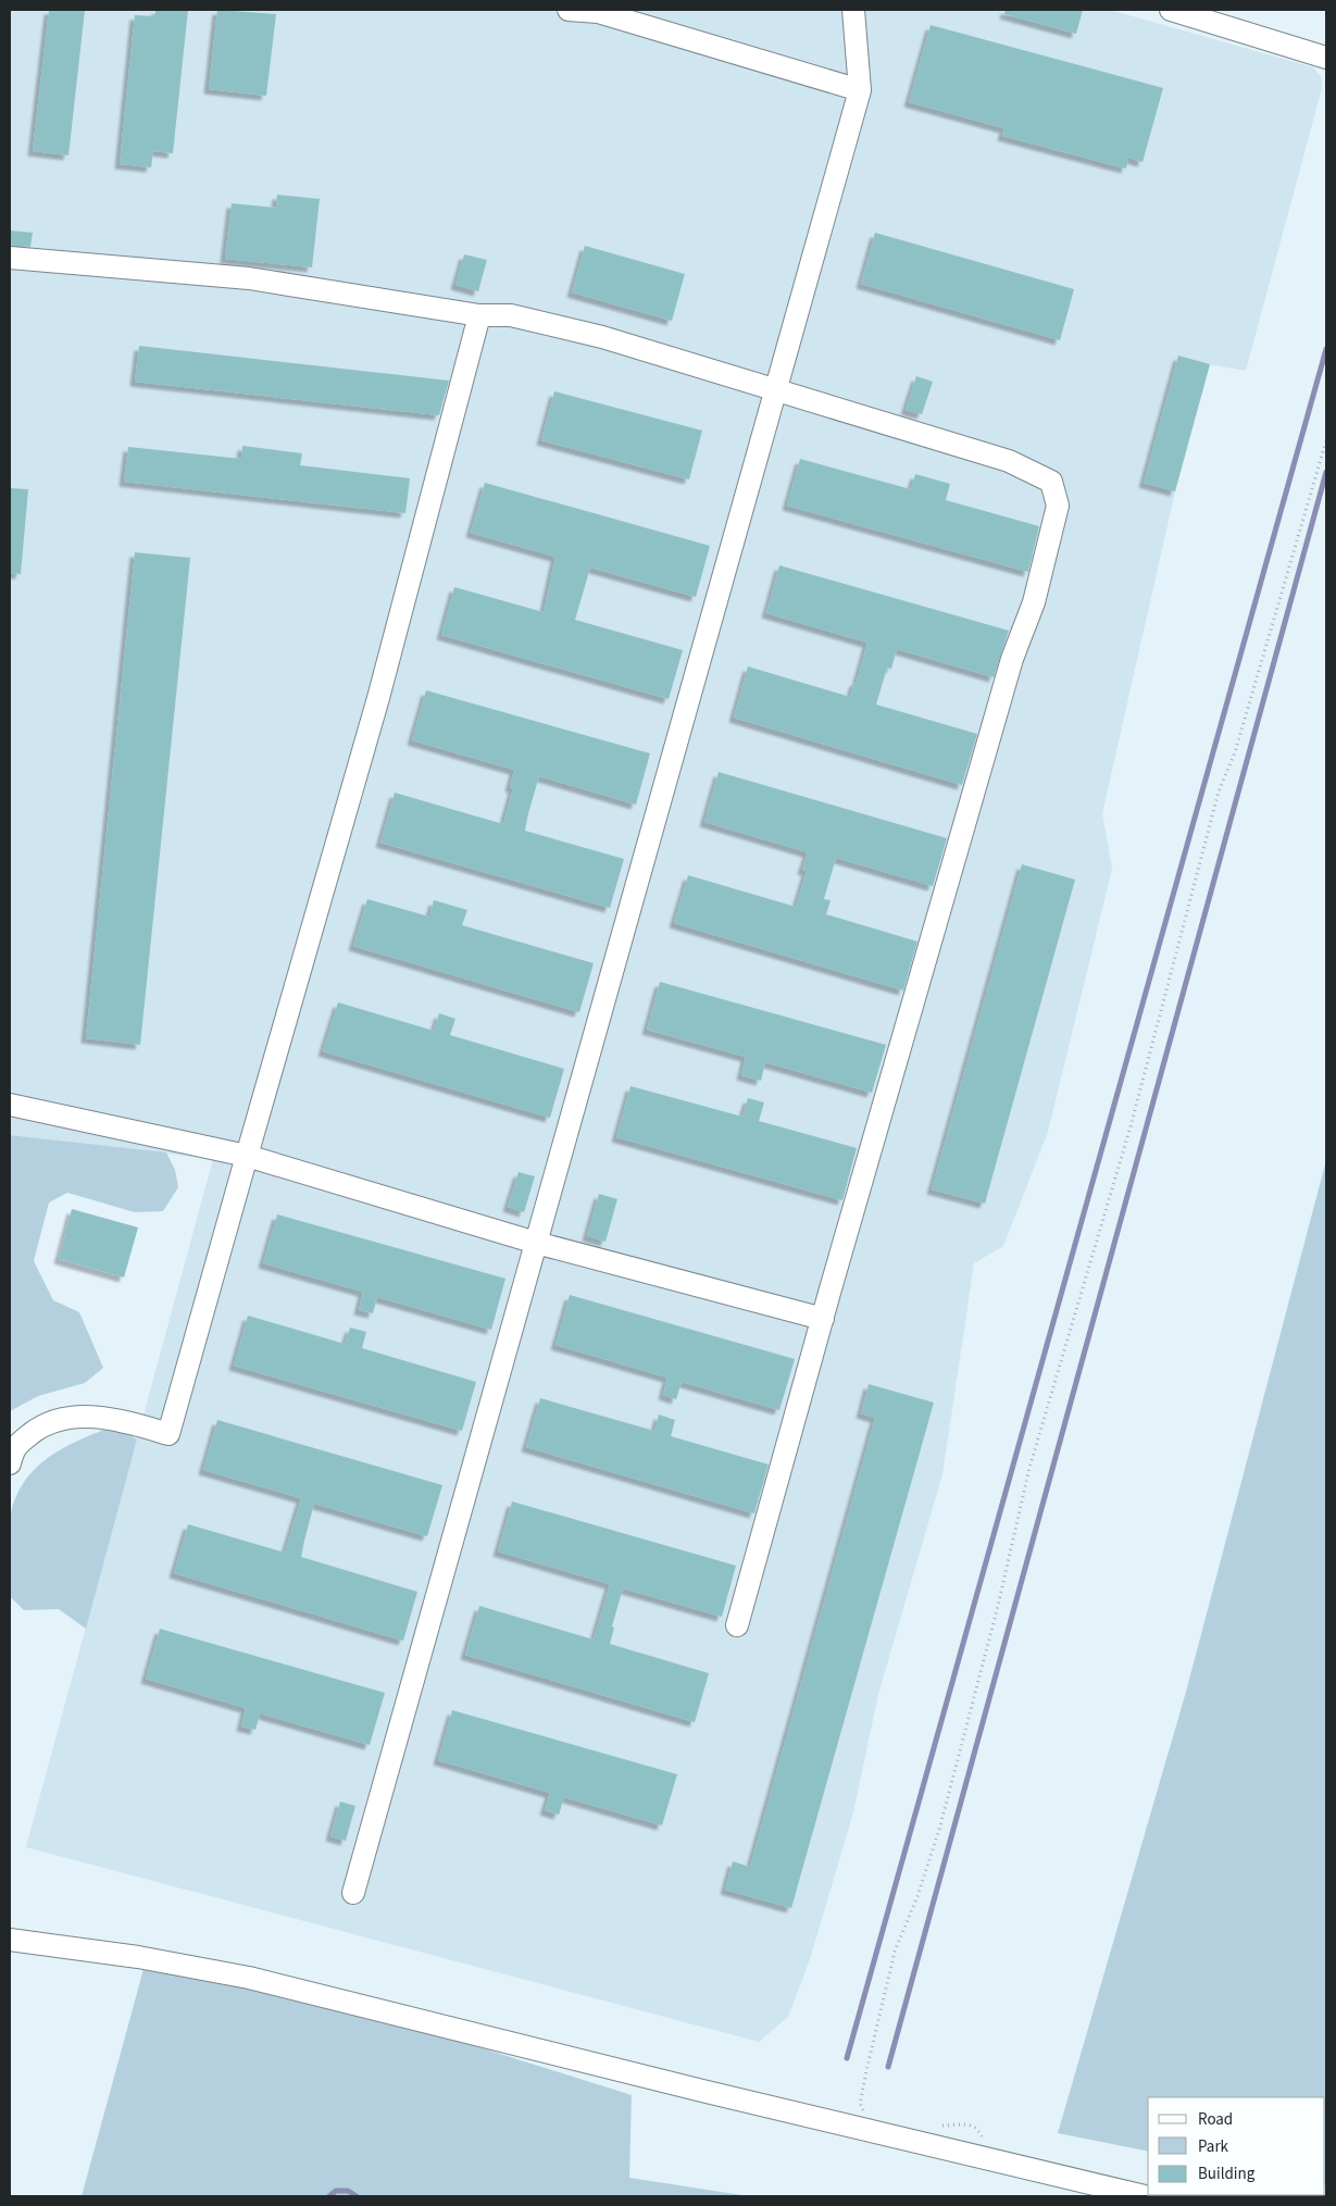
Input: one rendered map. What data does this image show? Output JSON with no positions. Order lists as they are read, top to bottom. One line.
{"legend":["Road","Park","Building"]}
